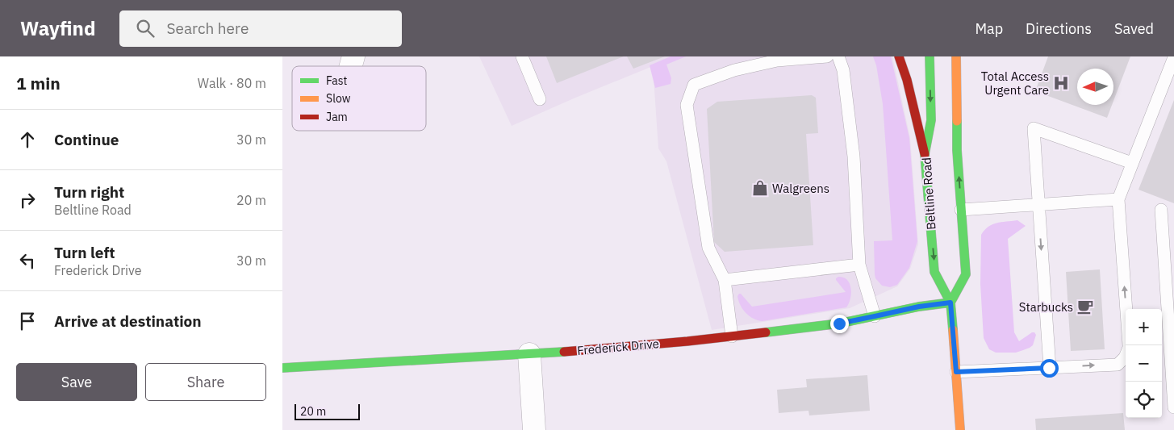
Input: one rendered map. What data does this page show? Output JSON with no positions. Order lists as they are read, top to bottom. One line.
{"streets":{"main road":["Beltline Road","Frederick Drive"]},"crossings":[["Beltline Road","Frederick Drive"]],"places":{"hospital":["Total Access Urgent Care"],"shop":["Walgreens"],"cafe":["Starbucks"]},"legend":["Fast","Slow","Jam"],"scale_bar":"20 m","north":"left","page":{"header":"Wayfind","search":"Search here","nav":["Map","Directions","Saved"],"heading":["1 min","Walk · 80 m"],"list":[["Continue","30 m"],["Turn right","Beltline Road","20 m"],["Turn left","Frederick Drive","30 m"],"Arrive at destination"],"map_buttons":["+","−"],"buttons":["Save","Share"],"scale":"20 m"}}
